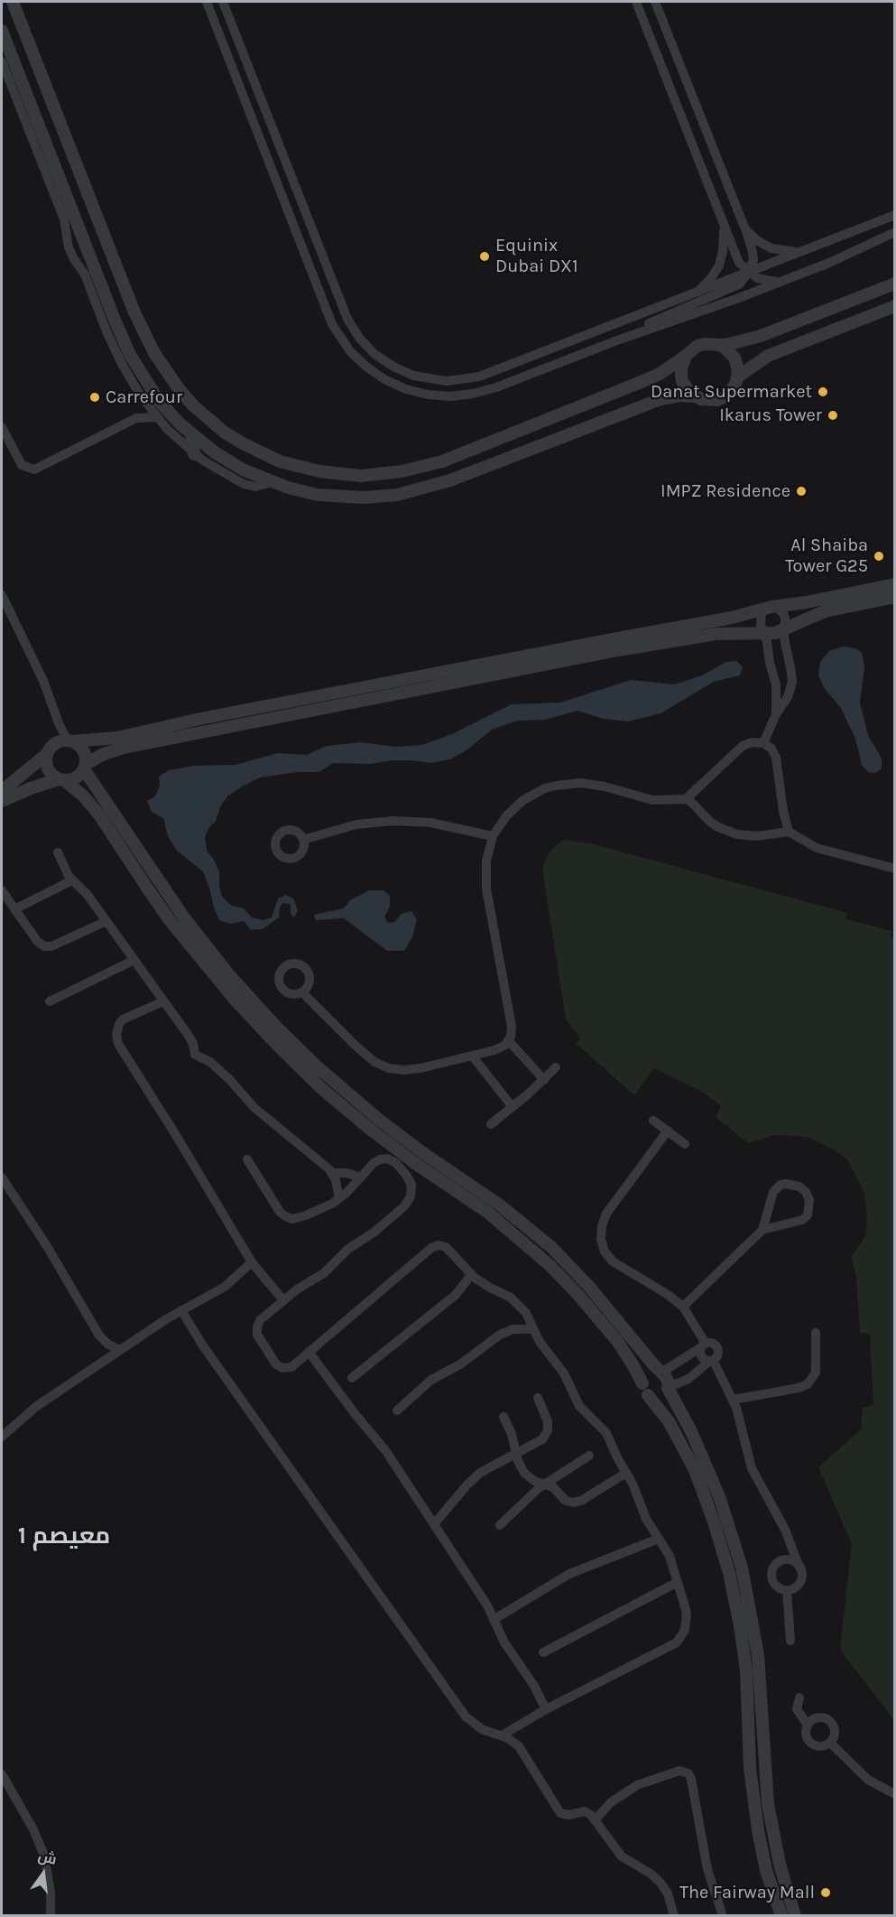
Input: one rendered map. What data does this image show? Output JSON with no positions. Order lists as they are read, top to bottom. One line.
{"districts":["معيصم 1"],"places":["Equinix Dubai DX1","Danat Supermarket","Carrefour","Ikarus Tower","IMPZ Residence","Al Shaiba Tower G25","The Fairway Mall"],"north":"top"}
